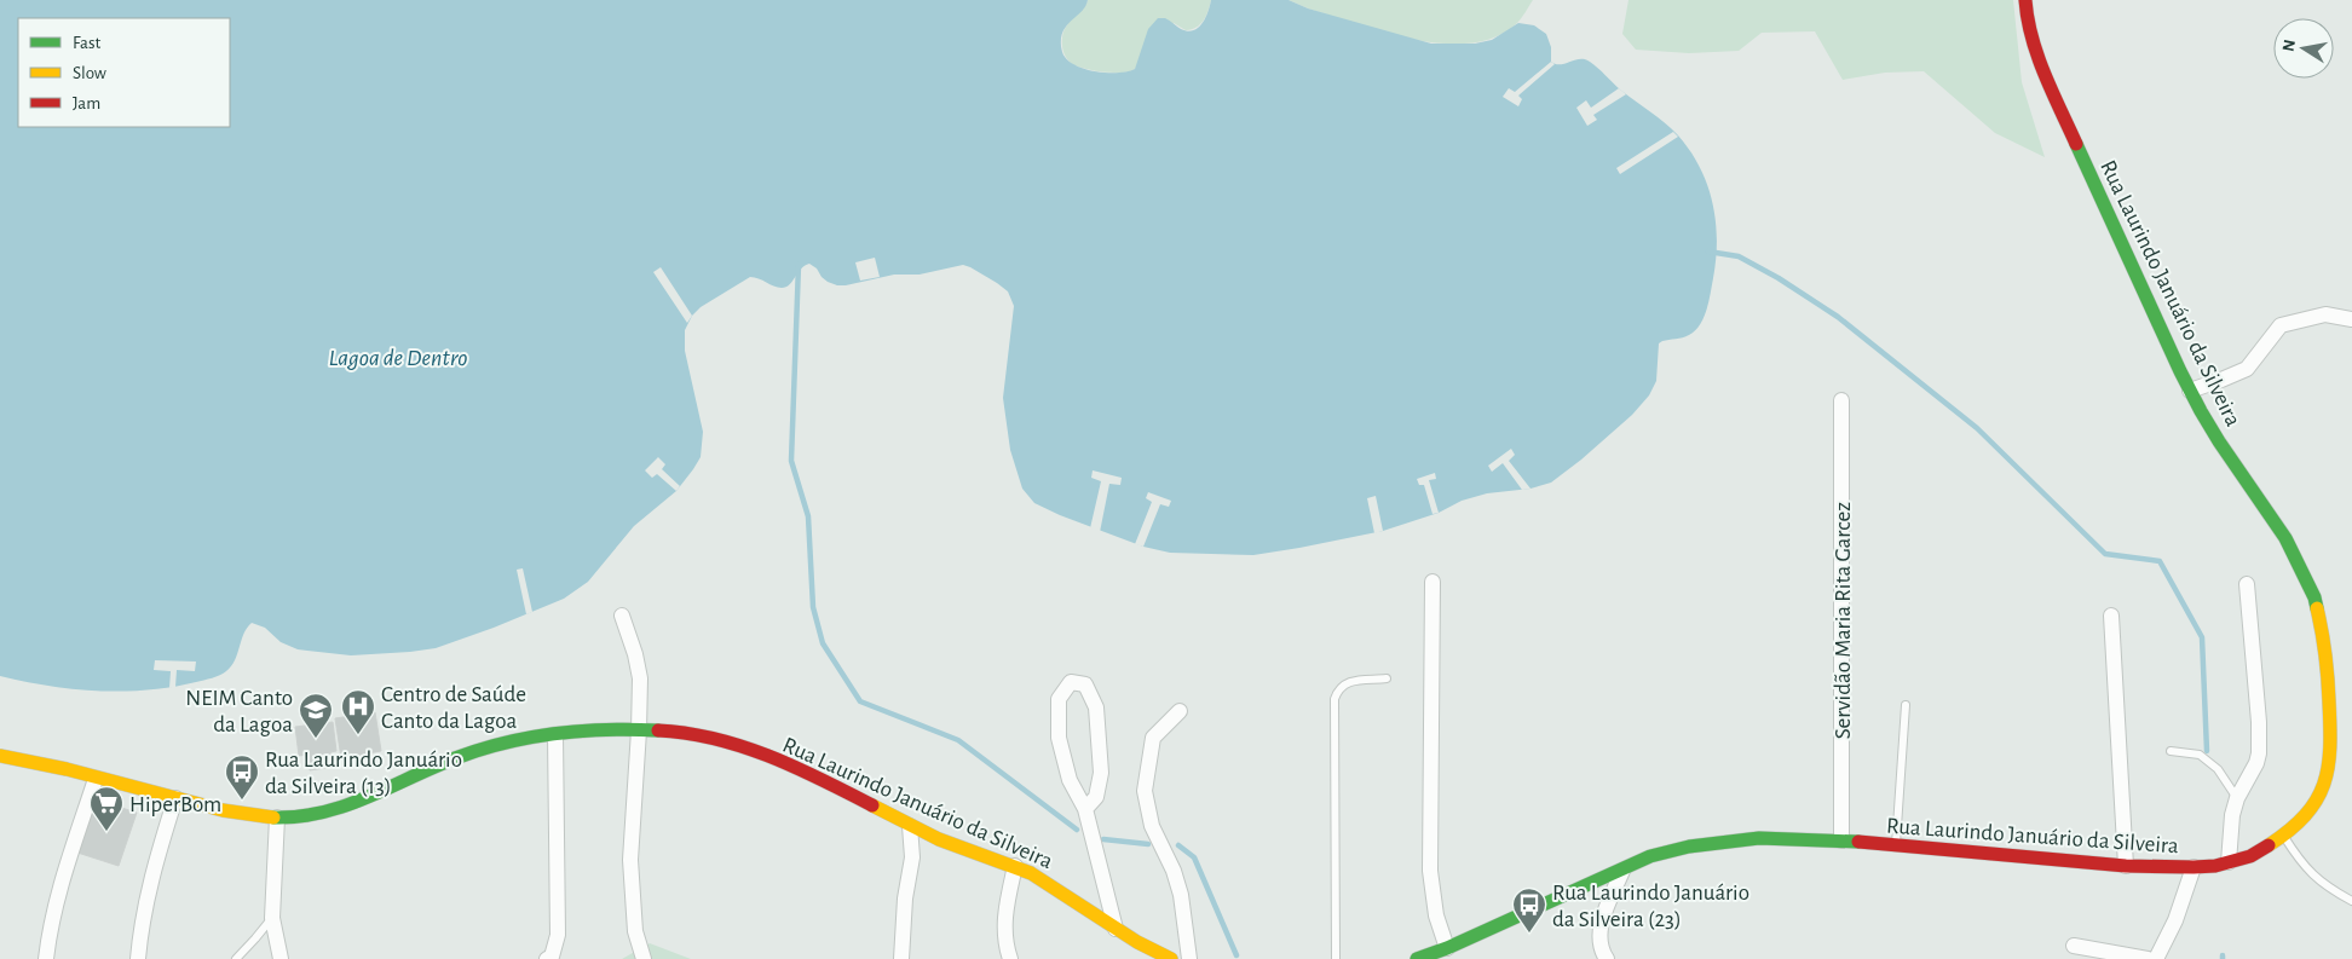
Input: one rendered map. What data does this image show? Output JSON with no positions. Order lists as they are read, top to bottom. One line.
{"streets":{"main road":["Rua Laurindo Januário da Silveira"],"street":["Servidão Maria Rita Garcez"]},"crossings":[["Rua Laurindo Januário da Silveira","Servidão Maria Rita Garcez"]],"water":["Lagoa de Dentro"],"places":{"hospital":["Centro de Saúde Canto da Lagoa"],"school or university":["NEIM Canto da Lagoa"],"bus stop":["Rua Laurindo Januário da Silveira (13)","Rua Laurindo Januário da Silveira (23)"],"supermarket":["HiperBom"]},"legend":["Fast","Slow","Jam"],"north":"left"}
